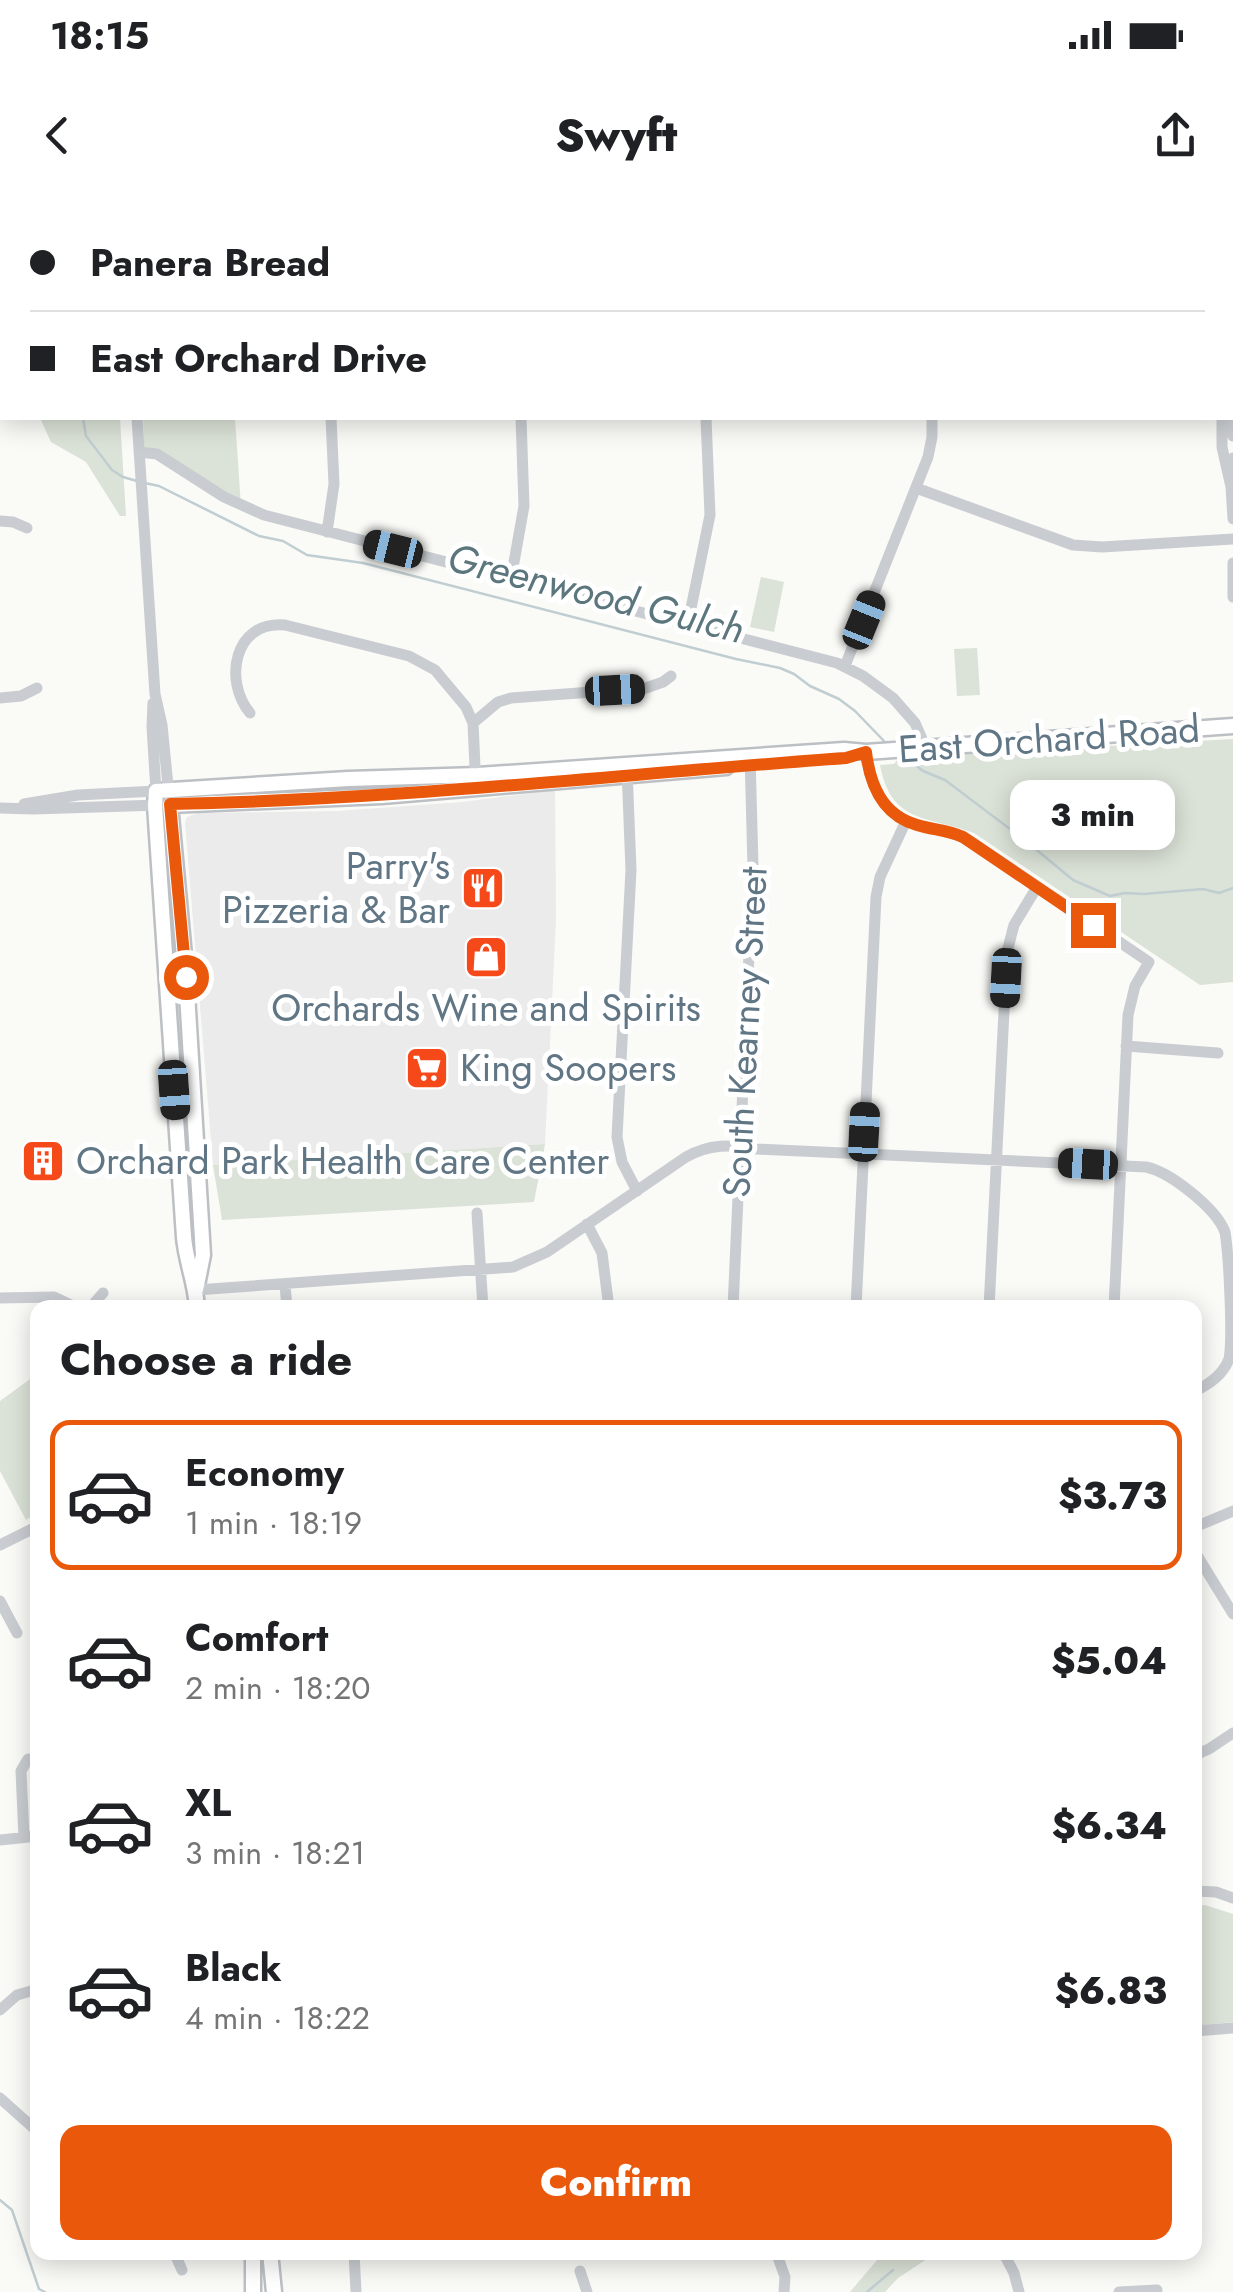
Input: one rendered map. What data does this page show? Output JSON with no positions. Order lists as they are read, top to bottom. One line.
{"streets":{"main road":["East Orchard Road"],"street":["South Kearney Street"]},"crossings":[["East Orchard Road","South Kearney Street"]],"water":["Greenwood Gulch"],"places":{"restaurant":["Parry's Pizzeria & Bar"],"shop":["Orchards Wine and Spirits"],"supermarket":["King Soopers"],"building":["Orchard Park Health Care Center"]},"page":{"status":"18:15","header":"Swyft","banner":["Panera Bread","East Orchard Drive"],"bubble":"3 min","heading":"Choose a ride","list":[{"name":"Economy","note":"1 min · 18:19","value":"$3.73"},{"name":"Comfort","note":"2 min · 18:20","value":"$5.04"},{"name":"XL","note":"3 min · 18:21","value":"$6.34"},{"name":"Black","note":"4 min · 18:22","value":"$6.83"}],"buttons":"Confirm"}}
